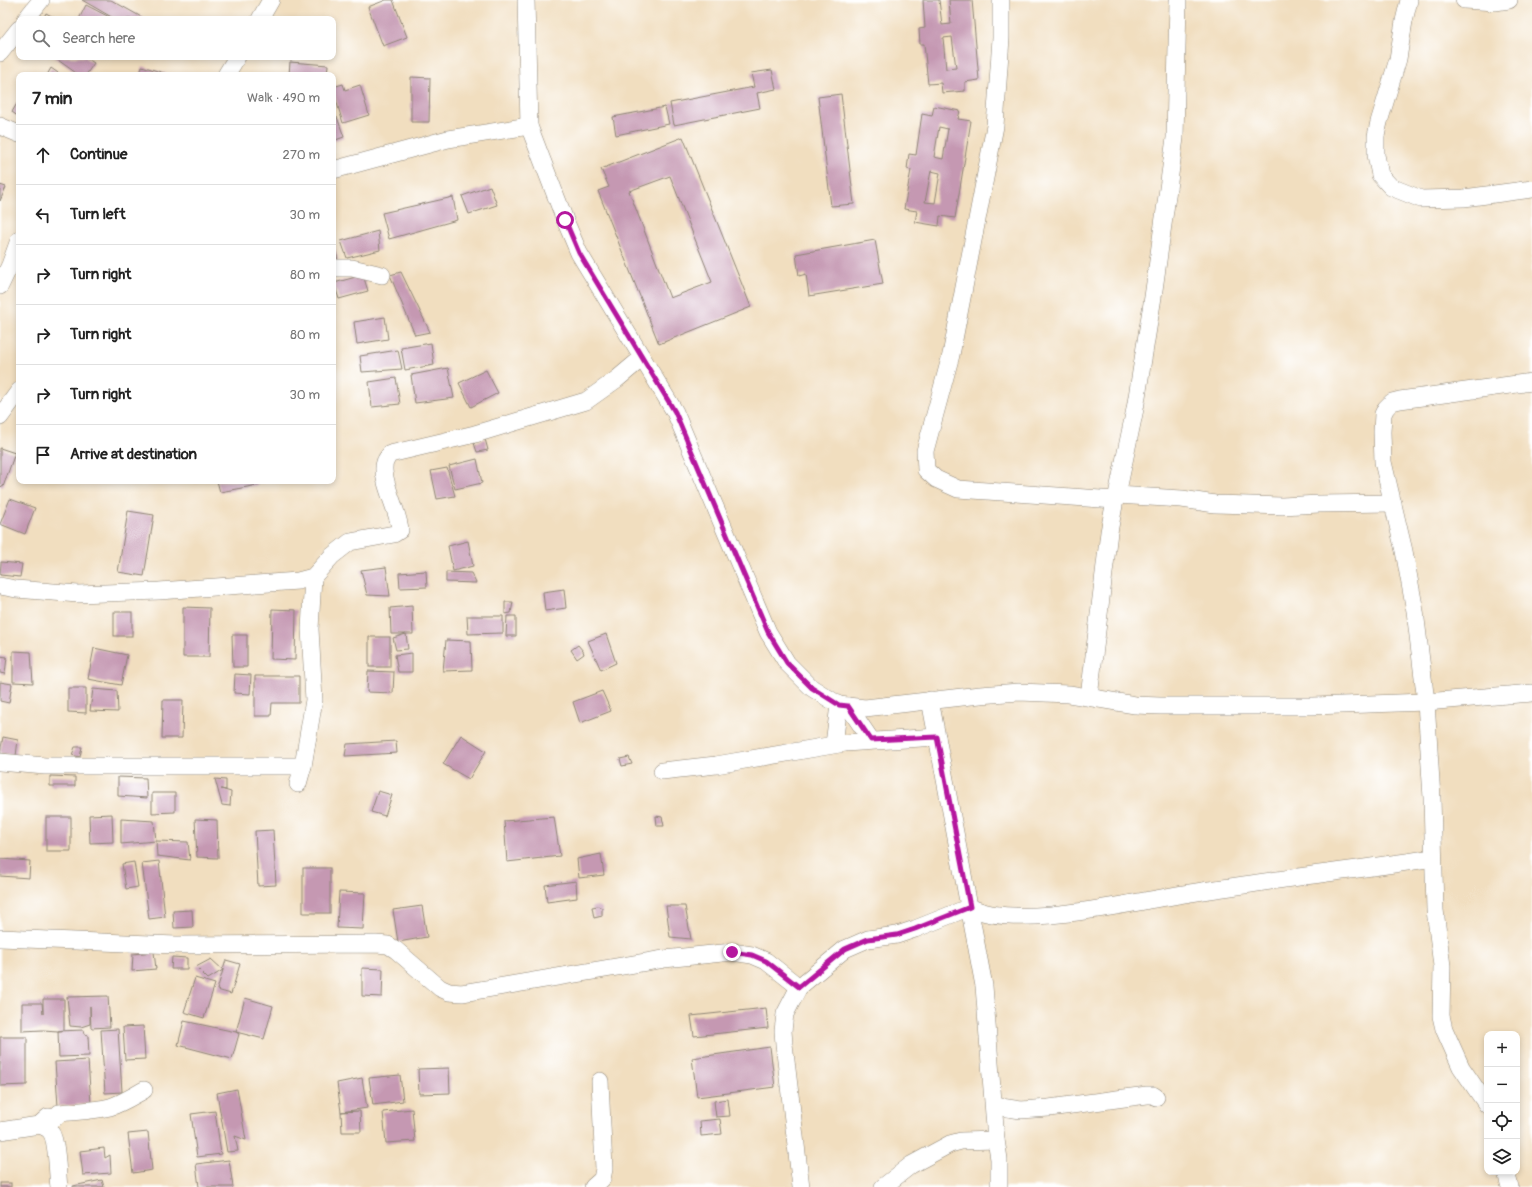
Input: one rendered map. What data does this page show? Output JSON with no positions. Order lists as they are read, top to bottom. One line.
{"page":{"search":"Search here","heading":["7 min","Walk · 490 m"],"list":[["Continue","270 m"],["Turn left","30 m"],["Turn right","80 m"],["Turn right","80 m"],["Turn right","30 m"],"Arrive at destination"],"map_buttons":["+","−"]}}
